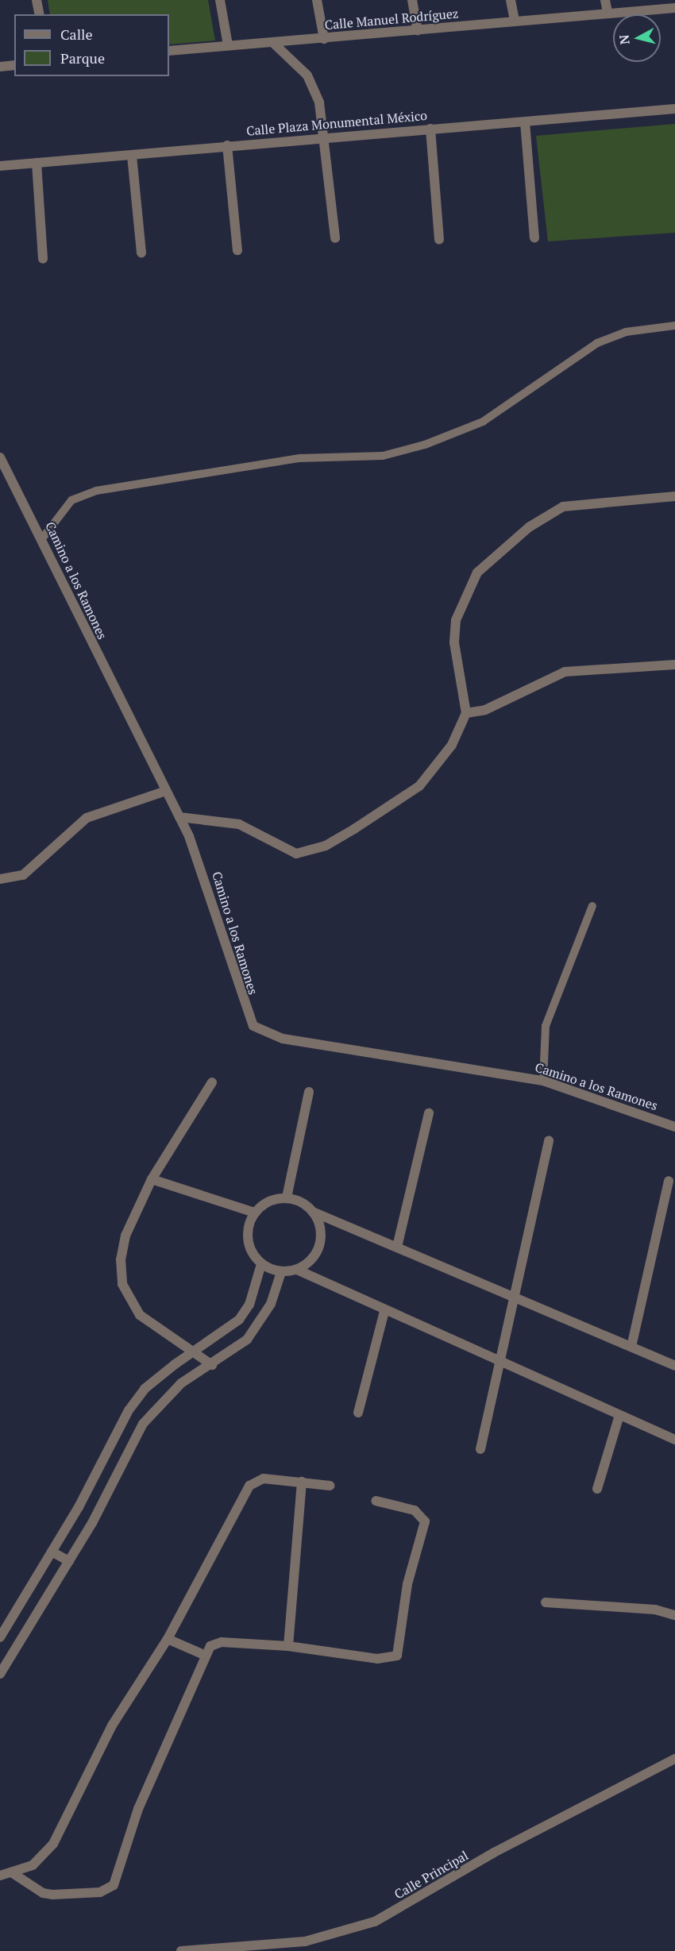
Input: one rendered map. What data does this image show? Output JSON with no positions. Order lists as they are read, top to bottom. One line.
{"streets":{"street":["Calle Manuel Rodríguez","Calle Plaza Monumental México","Camino a los Ramones","Calle Principal"]},"legend":["Calle","Parque"],"north":"left"}
